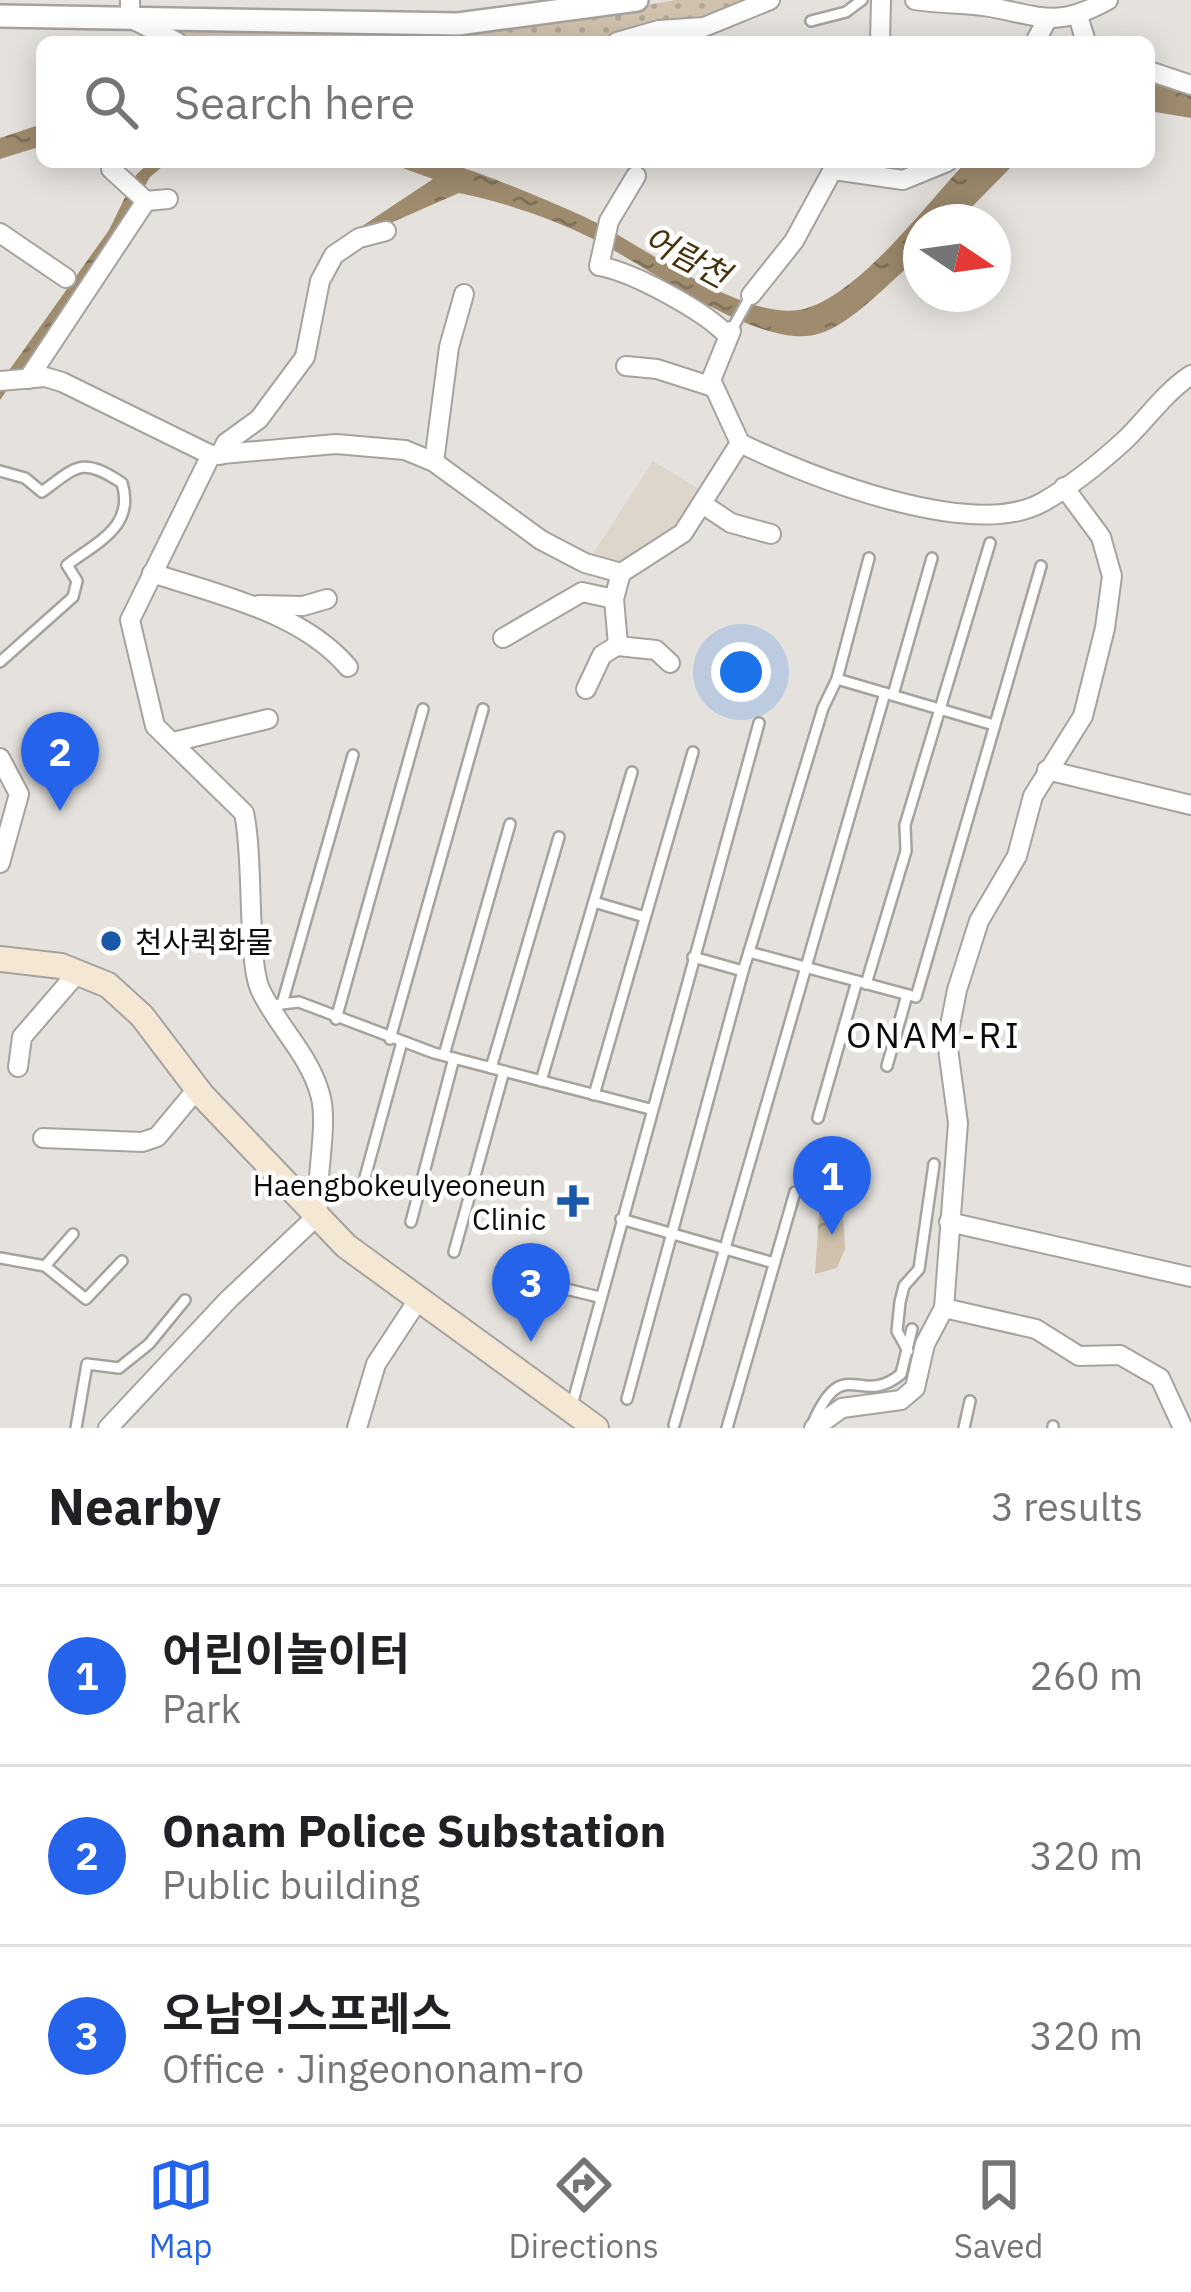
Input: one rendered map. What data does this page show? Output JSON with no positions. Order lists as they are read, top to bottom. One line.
{"districts":["ONAM-RI"],"water":["어람천"],"places":{"other":["천사퀵화물"],"health":["Haengbokeulyeoneun Clinic"]},"north":"right","page":{"search":"Search here","pins":["2","1","3"],"heading":["Nearby","3 results"],"list":[{"mark":"1","name":"어린이놀이터","note":"Park","value":"260 m"},{"mark":"2","name":"Onam Police Substation","note":"Public building","value":"320 m"},{"mark":"3","name":"오남익스프레스","note":"Office · Jingeononam-ro","value":"320 m"}],"nav":["Map","Directions","Saved"]}}
